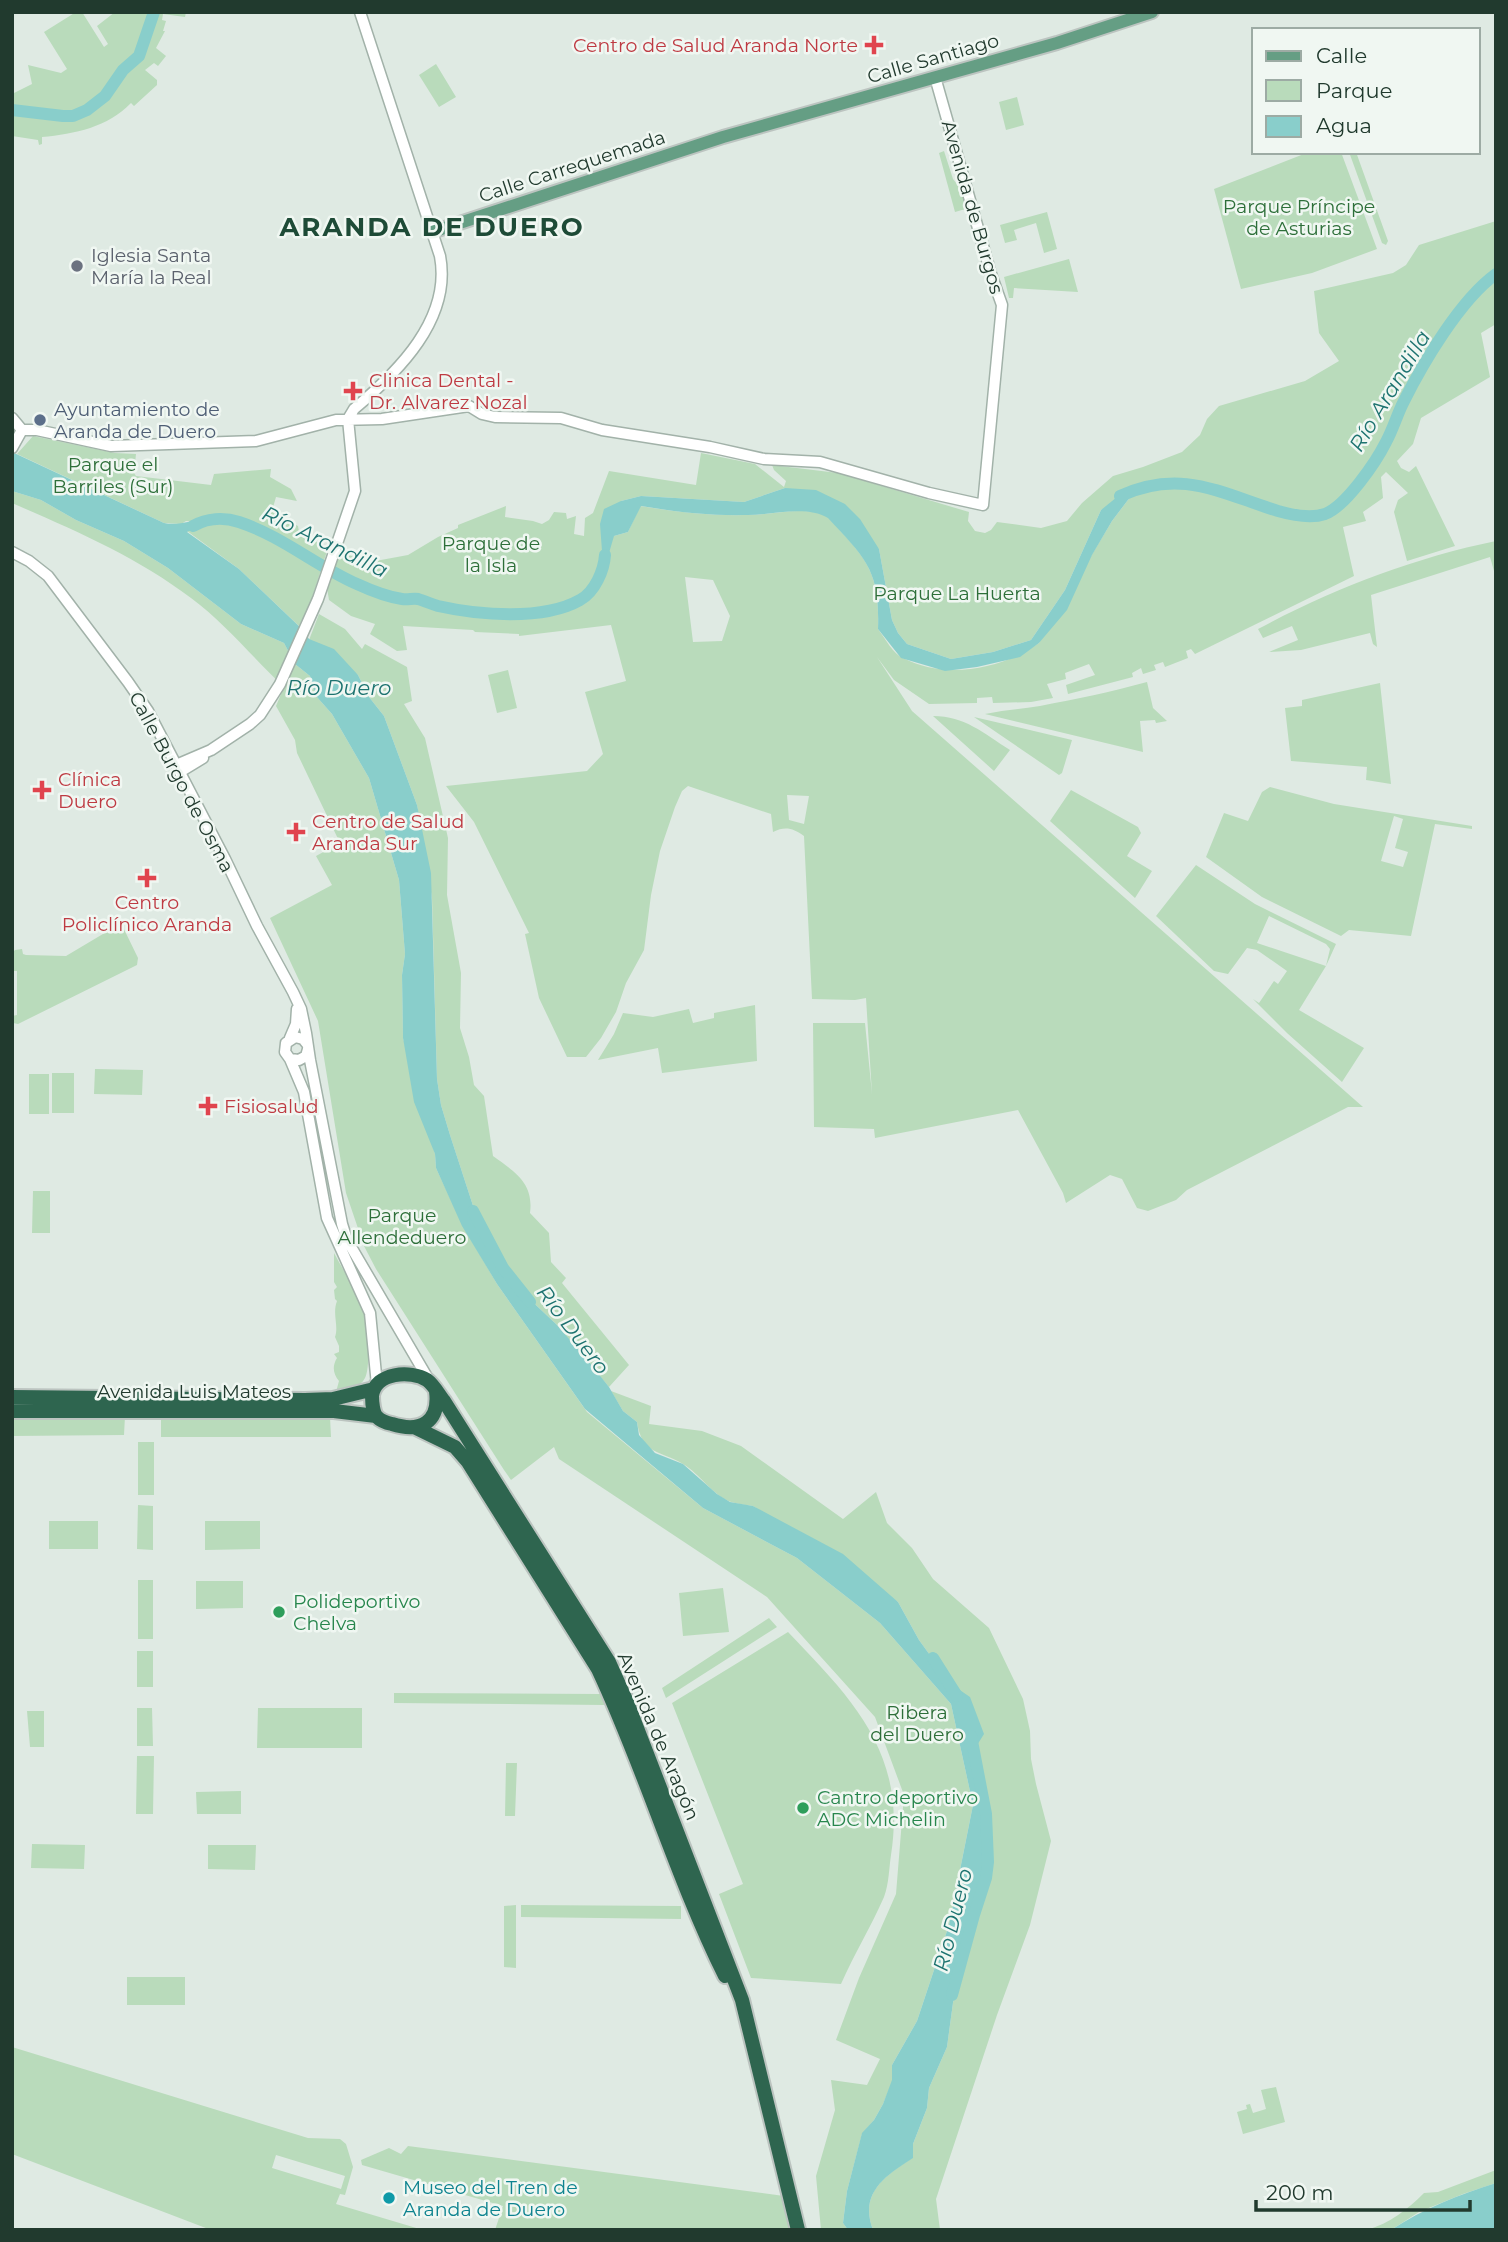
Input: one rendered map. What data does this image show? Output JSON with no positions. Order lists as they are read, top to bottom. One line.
{"streets":{"highway":["Avenida Luis Mateos","Avenida de Aragón"],"main road":["Calle Santiago","Calle Carrequemada"],"street":["Avenida de Burgos","Calle Burgo de Osma"]},"crossings":[["Calle Santiago","Calle Carrequemada"],["Calle Santiago","Avenida de Burgos"],["Calle Burgo de Osma","Avenida Luis Mateos"],["Calle Burgo de Osma","Avenida de Aragón"],["Avenida Luis Mateos","Avenida de Aragón"]],"districts":["ARANDA DE DUERO"],"water":["Río Arandilla","Río Duero"],"parks":["Parque Príncipe de Asturias","Parque el Barriles (Sur)","Parque de la Isla","Parque La Huerta","Parque Allendeduero","Ribera del Duero"],"places":{"health":["Centro de Salud Aranda Norte","Clinica Dental - Dr. Alvarez Nozal","Clínica Duero","Centro de Salud Aranda Sur","Centro Policlínico Aranda","Fisiosalud"],"other":["Iglesia Santa María la Real","Ayuntamiento de Aranda de Duero","Polideportivo Chelva","Cantro deportivo ADC Michelin","Museo del Tren de Aranda de Duero"]},"legend":["Calle","Parque","Agua"],"scale_bar":"200 m"}
